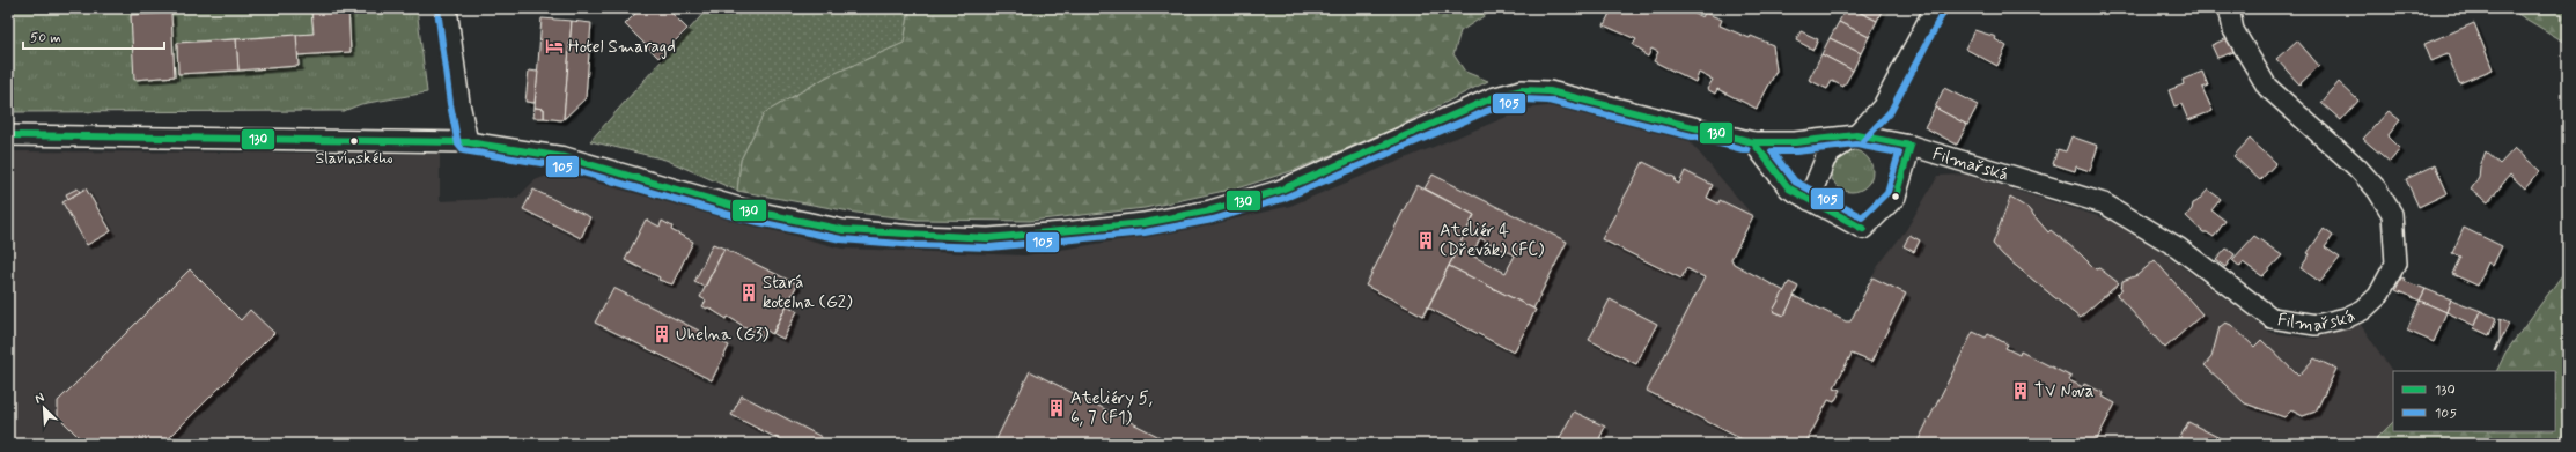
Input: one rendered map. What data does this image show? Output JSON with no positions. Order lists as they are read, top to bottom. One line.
{"streets":{"street":["Filmařská"]},"places":{"hotel":["Hotel Smaragd"],"other":["Slavínského"],"building":["Ateliér 4 (Dřevák) (FC)","Stará kotelna (G2)","Uhelna (G3)","TV Nova","Ateliéry 5, 6, 7 (F1)"]},"lines":["transit line 105","transit line 130"],"legend":["130","105"],"scale_bar":"50 m","north":"top left"}
